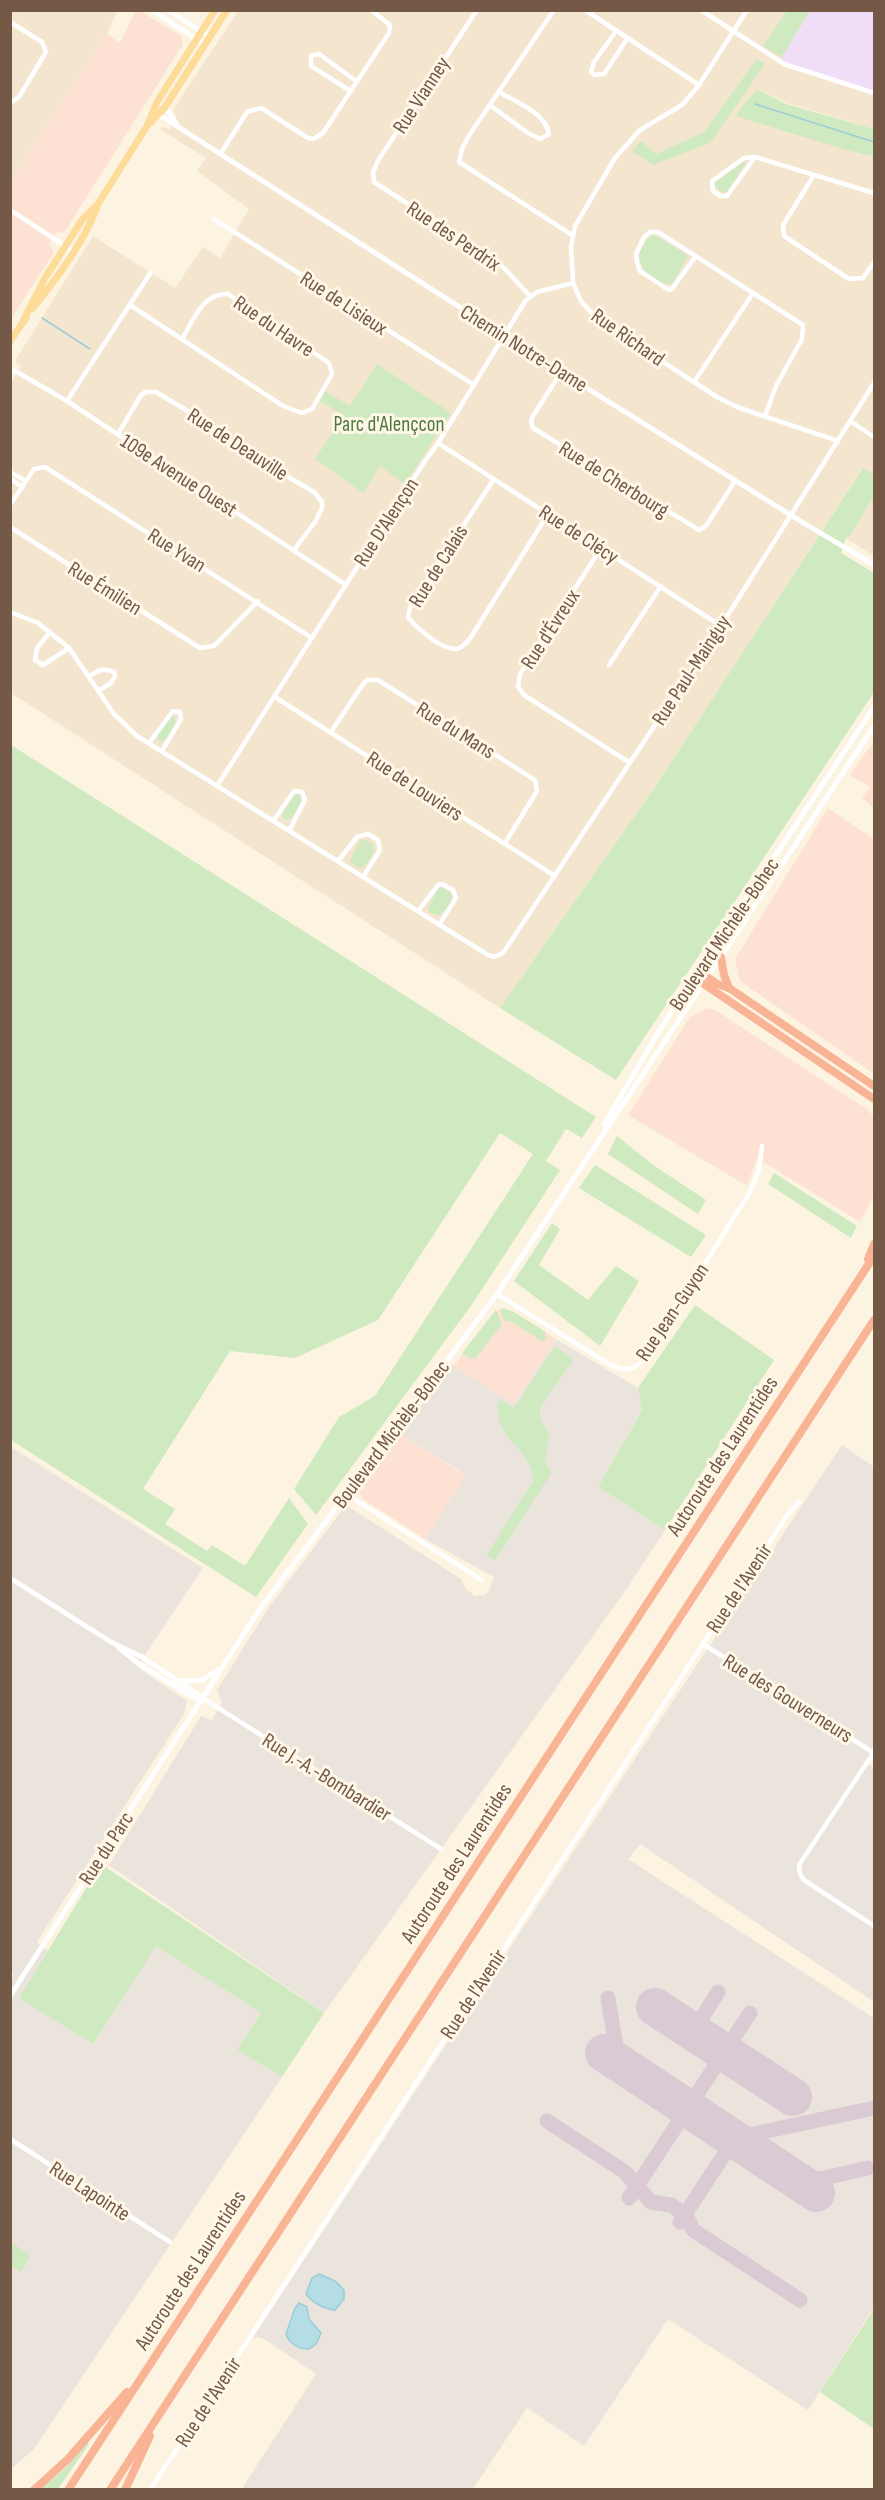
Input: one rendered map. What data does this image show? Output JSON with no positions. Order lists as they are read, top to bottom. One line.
{"streets":{"highway":["Autoroute des Laurentides"],"street":["Rue Vianney","Rue des Perdrix","Rue de Lisieux","Rue du Havre","Rue Richard","Chemin Notre-Dame","Rue de Deauville","109e Avenue Ouest","Rue de Cherbourg","Rue D'Alençon","Rue de Clécy","Rue Yvan","Rue de Calais","Rue Émilien","Rue d'Évreux","Rue Paul-Mainguy","Rue du Mans","Rue de Louviers","Boulevard Michèle-Bohec","Rue Jean-Guyon","Rue de l'Avenir","Rue des Gouverneurs","Rue J.-A.-Bombardier","Rue du Parc","Rue Lapointe"]},"crossings":[["Rue Vianney","Rue des Perdrix"],["Rue des Perdrix","Rue D'Alençon"],["Rue de Lisieux","Rue D'Alençon"],["Rue Richard","Rue Paul-Mainguy"],["Chemin Notre-Dame","Rue de Cherbourg"],["Chemin Notre-Dame","Rue D'Alençon"],["Chemin Notre-Dame","Rue Paul-Mainguy"],["Rue de Deauville","109e Avenue Ouest"],["109e Avenue Ouest","Rue D'Alençon"],["Rue D'Alençon","Rue de Clécy"],["Rue D'Alençon","Rue Yvan"],["Rue D'Alençon","Rue de Louviers"],["Rue de Clécy","Rue de Calais"],["Rue de Clécy","Rue d'Évreux"],["Rue de Clécy","Rue Paul-Mainguy"],["Rue Yvan","Rue Émilien"],["Rue d'Évreux","Rue Paul-Mainguy"],["Rue Paul-Mainguy","Rue de Louviers"],["Rue du Mans","Rue de Louviers"],["Boulevard Michèle-Bohec","Rue Jean-Guyon"],["Boulevard Michèle-Bohec","Rue J.-A.-Bombardier"],["Boulevard Michèle-Bohec","Rue du Parc"],["Rue de l'Avenir","Rue des Gouverneurs"],["Rue J.-A.-Bombardier","Rue du Parc"]],"parks":["Parc d'Alençcon"]}
